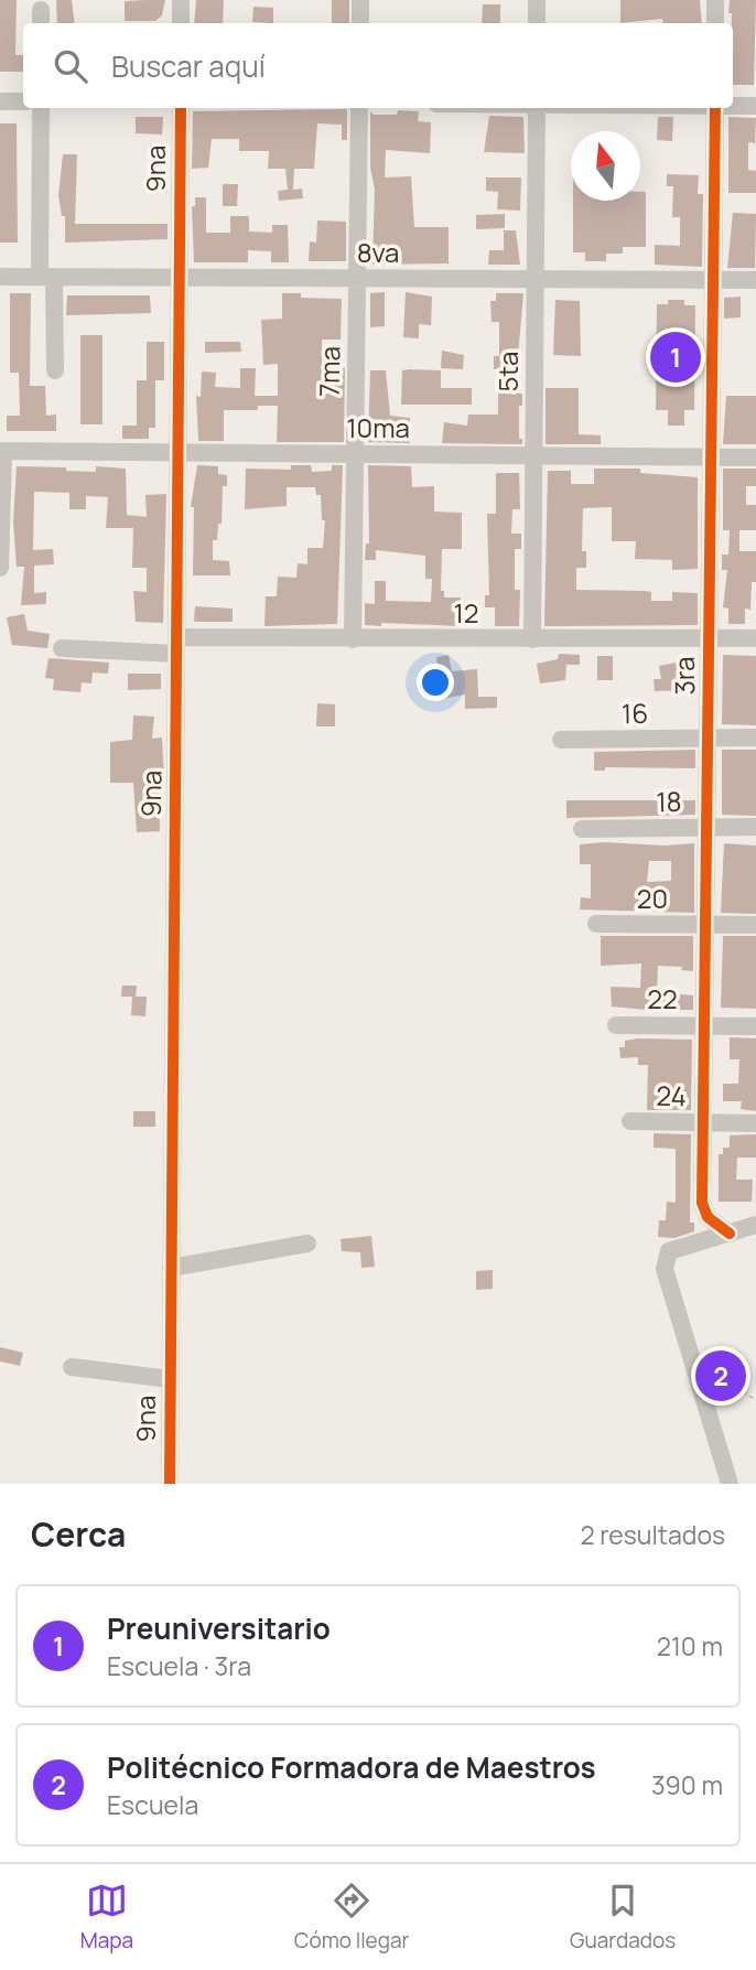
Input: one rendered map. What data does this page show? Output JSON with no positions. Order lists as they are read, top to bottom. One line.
{"streets":{"street":["9na","8va","7ma","5ta","10ma","12","3ra","16","18","20","22","24"]},"crossings":[["9na","8va"],["9na","10ma"],["9na","12"],["8va","7ma"],["8va","5ta"],["8va","3ra"],["7ma","10ma"],["7ma","12"],["5ta","10ma"],["5ta","12"],["10ma","3ra"],["12","3ra"],["3ra","16"],["3ra","18"],["3ra","20"],["3ra","22"],["3ra","24"]],"north":"top","page":{"search":"Buscar aquí","pins":["1","2"],"heading":["Cerca","2 resultados"],"list":[{"mark":"1","name":"Preuniversitario","note":"Escuela · 3ra","value":"210 m"},{"mark":"2","name":"Politécnico Formadora de Maestros","note":"Escuela","value":"390 m"}],"nav":["Mapa","Cómo llegar","Guardados"]}}
